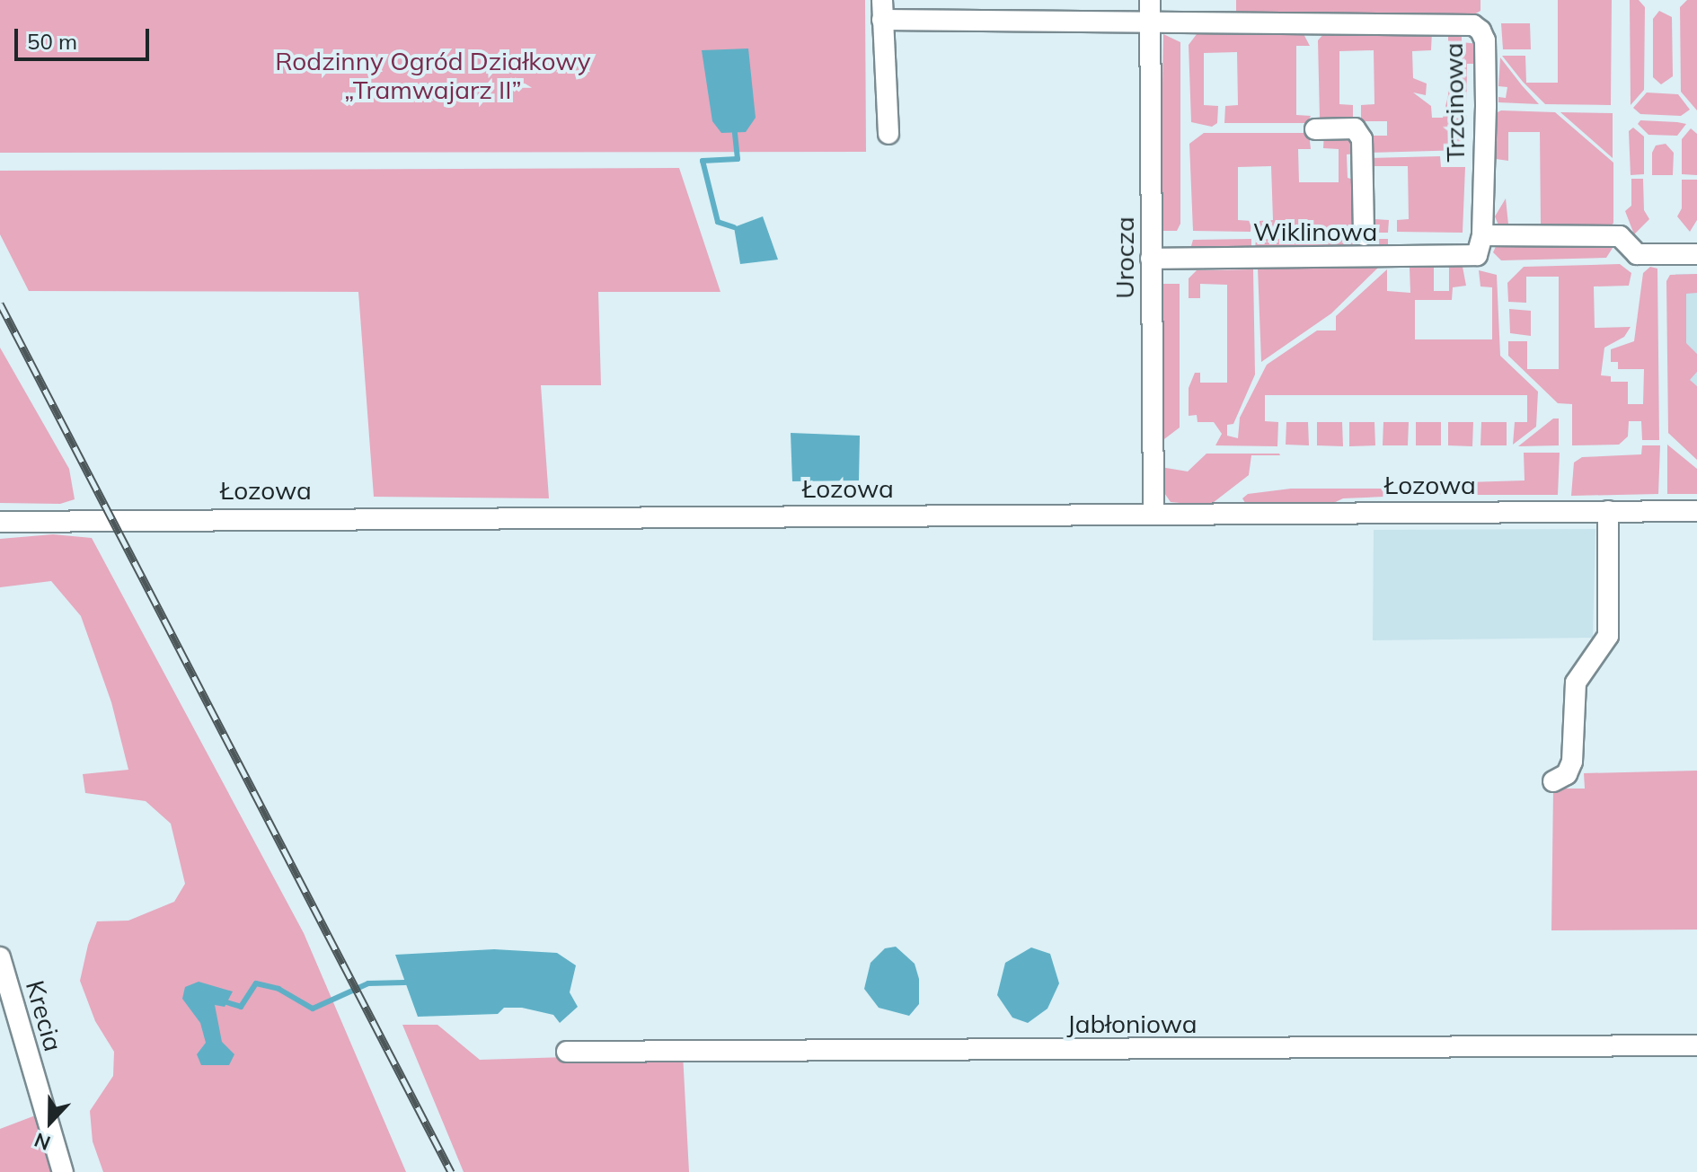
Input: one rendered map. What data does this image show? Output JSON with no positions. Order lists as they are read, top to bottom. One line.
{"streets":{"street":["Trzcinowa","Wiklinowa","Urocza","Łozowa","Krecia","Jabłoniowa"]},"crossings":[["Trzcinowa","Wiklinowa"],["Trzcinowa","Urocza"],["Wiklinowa","Urocza"],["Urocza","Łozowa"]],"parks":["Rodzinny Ogród Działkowy „Tramwajarz II”"],"scale_bar":"50 m","north":"bottom"}
